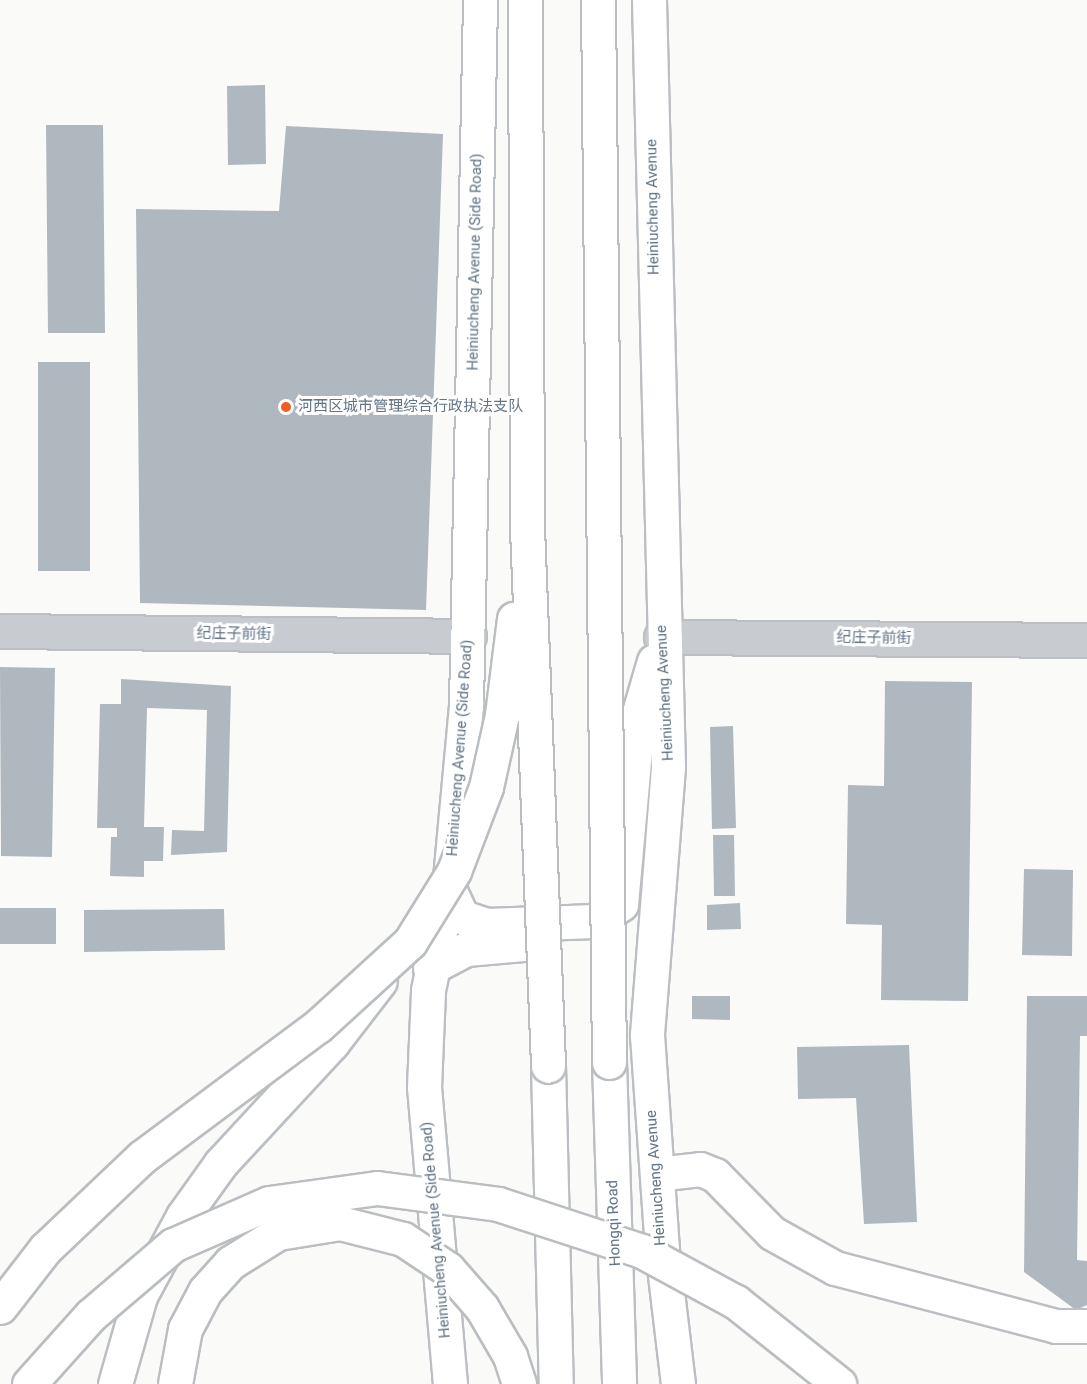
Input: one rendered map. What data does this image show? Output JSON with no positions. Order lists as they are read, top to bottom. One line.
{"streets":{"main road":["Heiniucheng Avenue","Heiniucheng Avenue (Side Road)","Hongqi Road"],"street":["纪庄子前街"]},"crossings":[["Heiniucheng Avenue","纪庄子前街"],["Heiniucheng Avenue (Side Road)","纪庄子前街"]],"places":["河西区城市管理综合行政执法支队"]}
